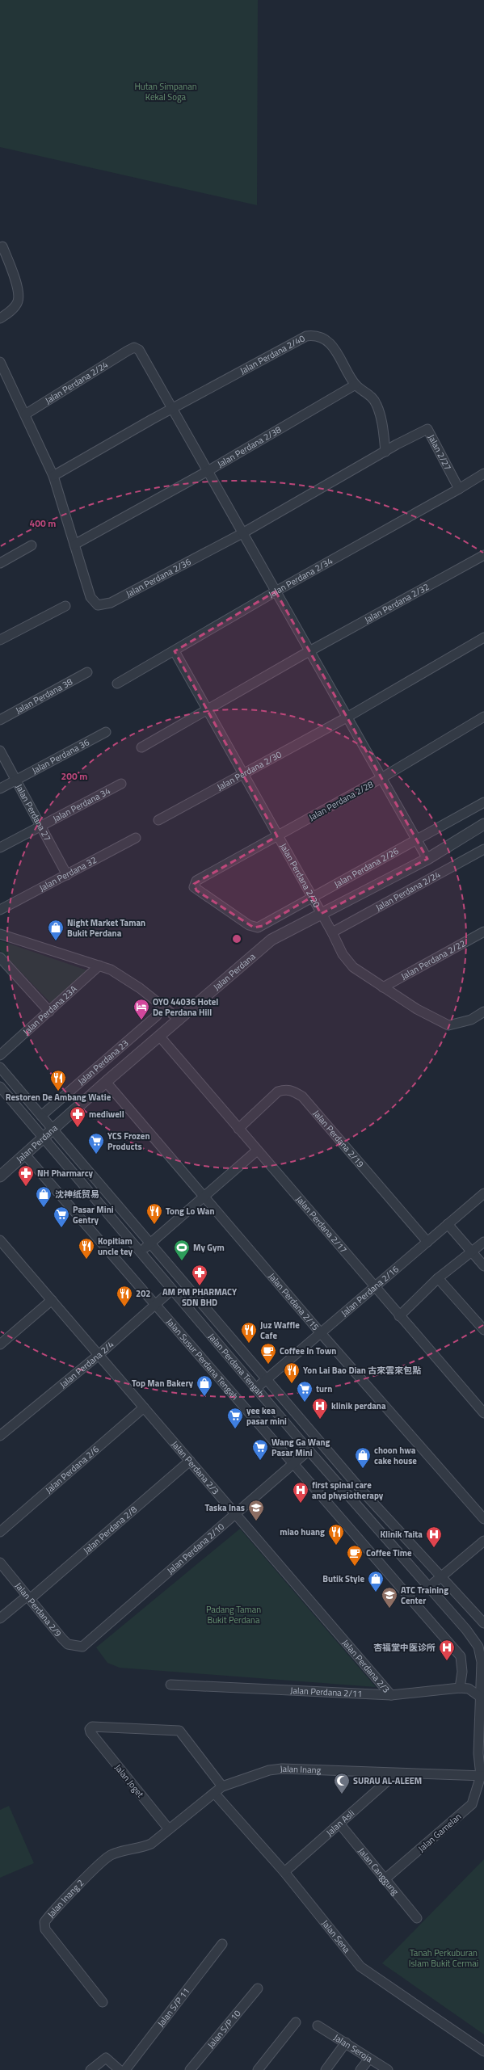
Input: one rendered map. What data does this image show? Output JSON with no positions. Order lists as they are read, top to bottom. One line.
{"streets":{"street":["Jalan Perdana 2/40","Jalan Perdana 2/24","Jalan Perdana 2/38","Jalan 2/27","Jalan Perdana 2/36","Jalan Perdana 2/34","Jalan Perdana 2/32","Jalan Perdana 38","Jalan Perdana 36","Jalan Perdana 2/30","Jalan Perdana 2/28","Jalan Perdana 34","Jalan Perdana 27","Jalan Perdana 2/26","Jalan Perdana 32","Jalan Perdana 2/20","Jalan Perdana 2/22","Jalan Perdana","Jalan Perdana 23A","Jalan Perdana 23","Jalan Perdana 2/19","Jalan Perdana 2/17","Jalan Perdana 2/16","Jalan Perdana 2/15","Jalan Susur Perdana Tengah","Jalan Perdana 2/4","Jalan Perdana Tengah","Jalan Perdana 2/3","Jalan Perdana 2/6","Jalan Perdana 2/8","Jalan Perdana 2/10","Jalan Perdana 2/9","Jalan Perdana 2/11","Jalan Inang","Jalan Joget","Jalan Asli","Jalan Gamelan","Jalan Canggung","Jalan Inang 2","Jalan Sena","Jalan S/P 11","Jalan S/P 10","Jalan Seroja"]},"crossings":[["Jalan Perdana 2/40","Jalan Perdana 2/24"],["Jalan Perdana 2/40","Jalan Perdana 2/38"],["Jalan Perdana 2/40","Jalan Perdana 2/36"],["Jalan Perdana 2/24","Jalan Perdana 2/36"],["Jalan Perdana 2/24","Jalan Perdana 2/20"],["Jalan Perdana 2/38","Jalan Perdana 2/36"],["Jalan 2/27","Jalan Perdana 2/36"],["Jalan 2/27","Jalan Perdana 2/34"],["Jalan Perdana 2/34","Jalan Perdana 2/20"],["Jalan Perdana 2/32","Jalan Perdana 2/20"],["Jalan Perdana 36","Jalan Perdana 27"],["Jalan Perdana 2/30","Jalan Perdana 2/20"],["Jalan Perdana 2/28","Jalan Perdana 2/26"],["Jalan Perdana 2/28","Jalan Perdana 2/20"],["Jalan Perdana 34","Jalan Perdana 27"],["Jalan Perdana 27","Jalan Perdana 32"],["Jalan Perdana 2/26","Jalan Perdana 2/20"],["Jalan Perdana 2/20","Jalan Perdana 2/22"],["Jalan Perdana 2/20","Jalan Perdana"],["Jalan Perdana","Jalan Perdana 2/17"],["Jalan Perdana","Jalan Perdana 2/15"],["Jalan Perdana","Jalan Susur Perdana Tengah"],["Jalan Perdana","Jalan Perdana Tengah"],["Jalan Perdana 2/19","Jalan Perdana 2/17"],["Jalan Perdana 2/19","Jalan Perdana 2/16"],["Jalan Perdana 2/17","Jalan Perdana 2/16"],["Jalan Perdana 2/16","Jalan Perdana 2/15"],["Jalan Perdana 2/16","Jalan Perdana Tengah"],["Jalan Susur Perdana Tengah","Jalan Perdana 2/4"],["Jalan Susur Perdana Tengah","Jalan Perdana 2/10"],["Jalan Susur Perdana Tengah","Jalan Perdana 2/11"],["Jalan Perdana 2/4","Jalan Perdana Tengah"],["Jalan Perdana 2/4","Jalan Perdana 2/3"],["Jalan Perdana Tengah","Jalan Perdana 2/10"],["Jalan Perdana Tengah","Jalan Perdana 2/11"],["Jalan Perdana Tengah","Jalan Inang"],["Jalan Perdana Tengah","Jalan Gamelan"],["Jalan Perdana 2/3","Jalan Perdana 2/6"],["Jalan Perdana 2/3","Jalan Perdana 2/8"],["Jalan Perdana 2/3","Jalan Perdana 2/10"],["Jalan Perdana 2/3","Jalan Perdana 2/11"],["Jalan Perdana 2/8","Jalan Perdana 2/9"],["Jalan Perdana 2/10","Jalan Perdana 2/9"],["Jalan Inang","Jalan Joget"],["Jalan Inang","Jalan Asli"],["Jalan Inang","Jalan Gamelan"],["Jalan Inang","Jalan Inang 2"],["Jalan Inang","Jalan Sena"],["Jalan Asli","Jalan Canggung"],["Jalan Asli","Jalan Sena"],["Jalan Gamelan","Jalan Canggung"]],"parks":["Hutan Simpanan Kekal Soga","Padang Taman Bukit Perdana","Tanah Perkuburan Islam Bukit Cermai"],"places":{"shop":["Night Market Taman Bukit Perdana","沈神纸贸易","Top Man Bakery","choon hwa cake house","Butik Style"],"hotel":["OYO 44036 Hotel De Perdana Hill"],"restaurant":["Restoren De Ambang Watie","Tong Lo Wan","Kopitiam uncle tey","202","Juz Waffle Cafe","Yon Lai Bao Dian 古來雲來包點","miao huang"],"pharmacy":["mediwell","NH Pharmarcy","AM PM PHARMACY SDN BHD"],"supermarket":["YCS Frozen Products","Pasar Mini Gentry","turn","yee kea pasar mini","Wang Ga Wang Pasar Mini"],"sports":["My Gym"],"cafe":["Coffee In Town","Coffee Time"],"hospital":["klinik perdana","first spinal care and physiotherapy","Klinik Taita","杏福堂中医诊所"],"school or university":["Taska Inas","ATC Training Center"],"mosque":["SURAU AL-ALEEM"]},"rings":["400 m","200 m"]}
